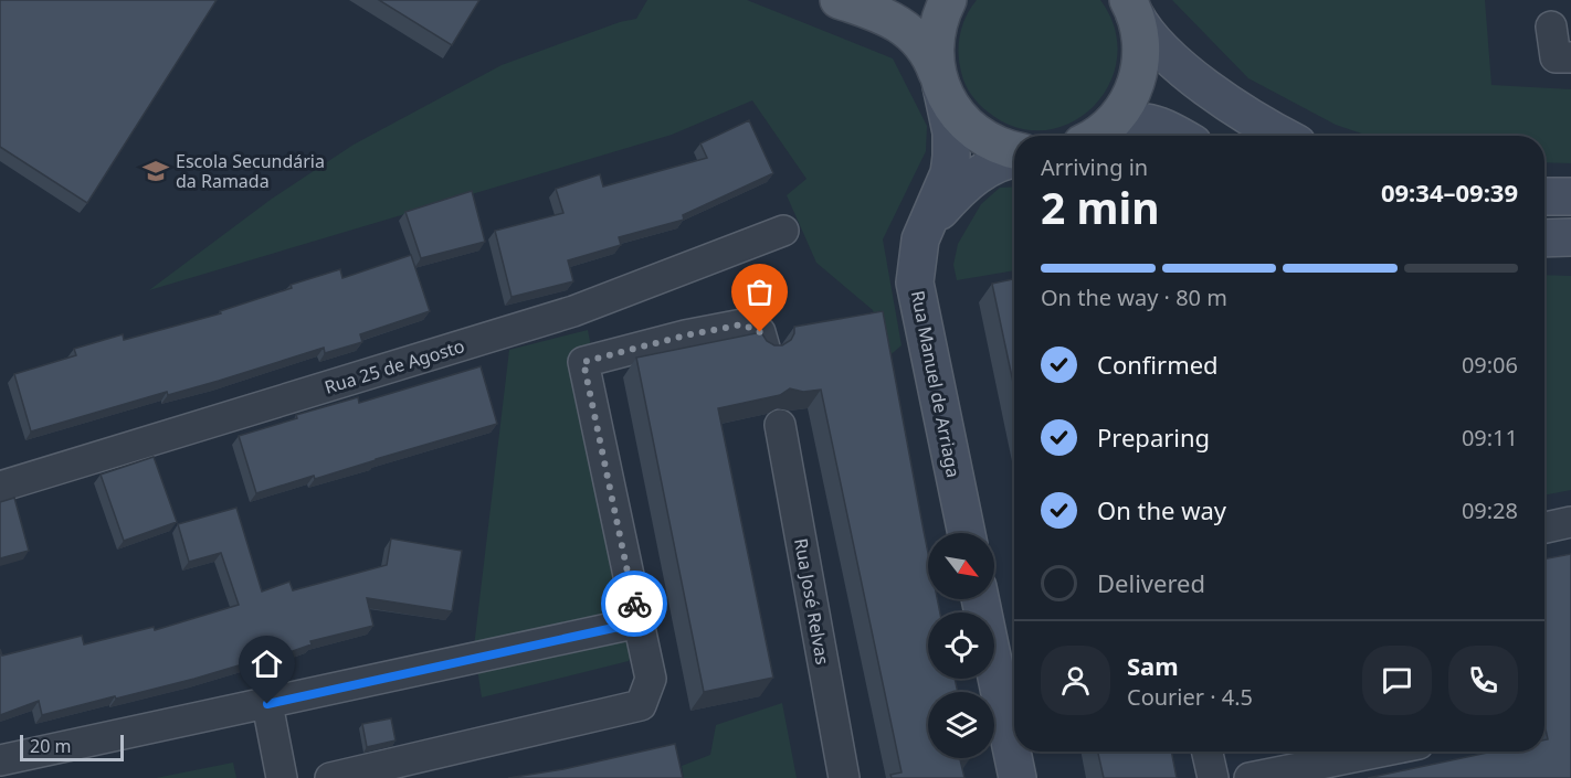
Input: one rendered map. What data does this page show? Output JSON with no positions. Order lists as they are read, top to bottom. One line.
{"streets":{"street":["Rua 25 de Agosto","Rua Manuel de Arriaga","Rua José Relvas"]},"places":{"school or university":["Escola Secundária da Ramada"]},"scale_bar":"20 m","north":"bottom right","page":{"heading":["2 min","Arriving in","09:34–09:39"],"panel":["Sam","Courier · 4.5"],"bar":"On the way · 80 m","list":[["Confirmed","09:06"],["Preparing","09:11"],["On the way","09:28"],"Delivered"],"scale":"20 m"}}
